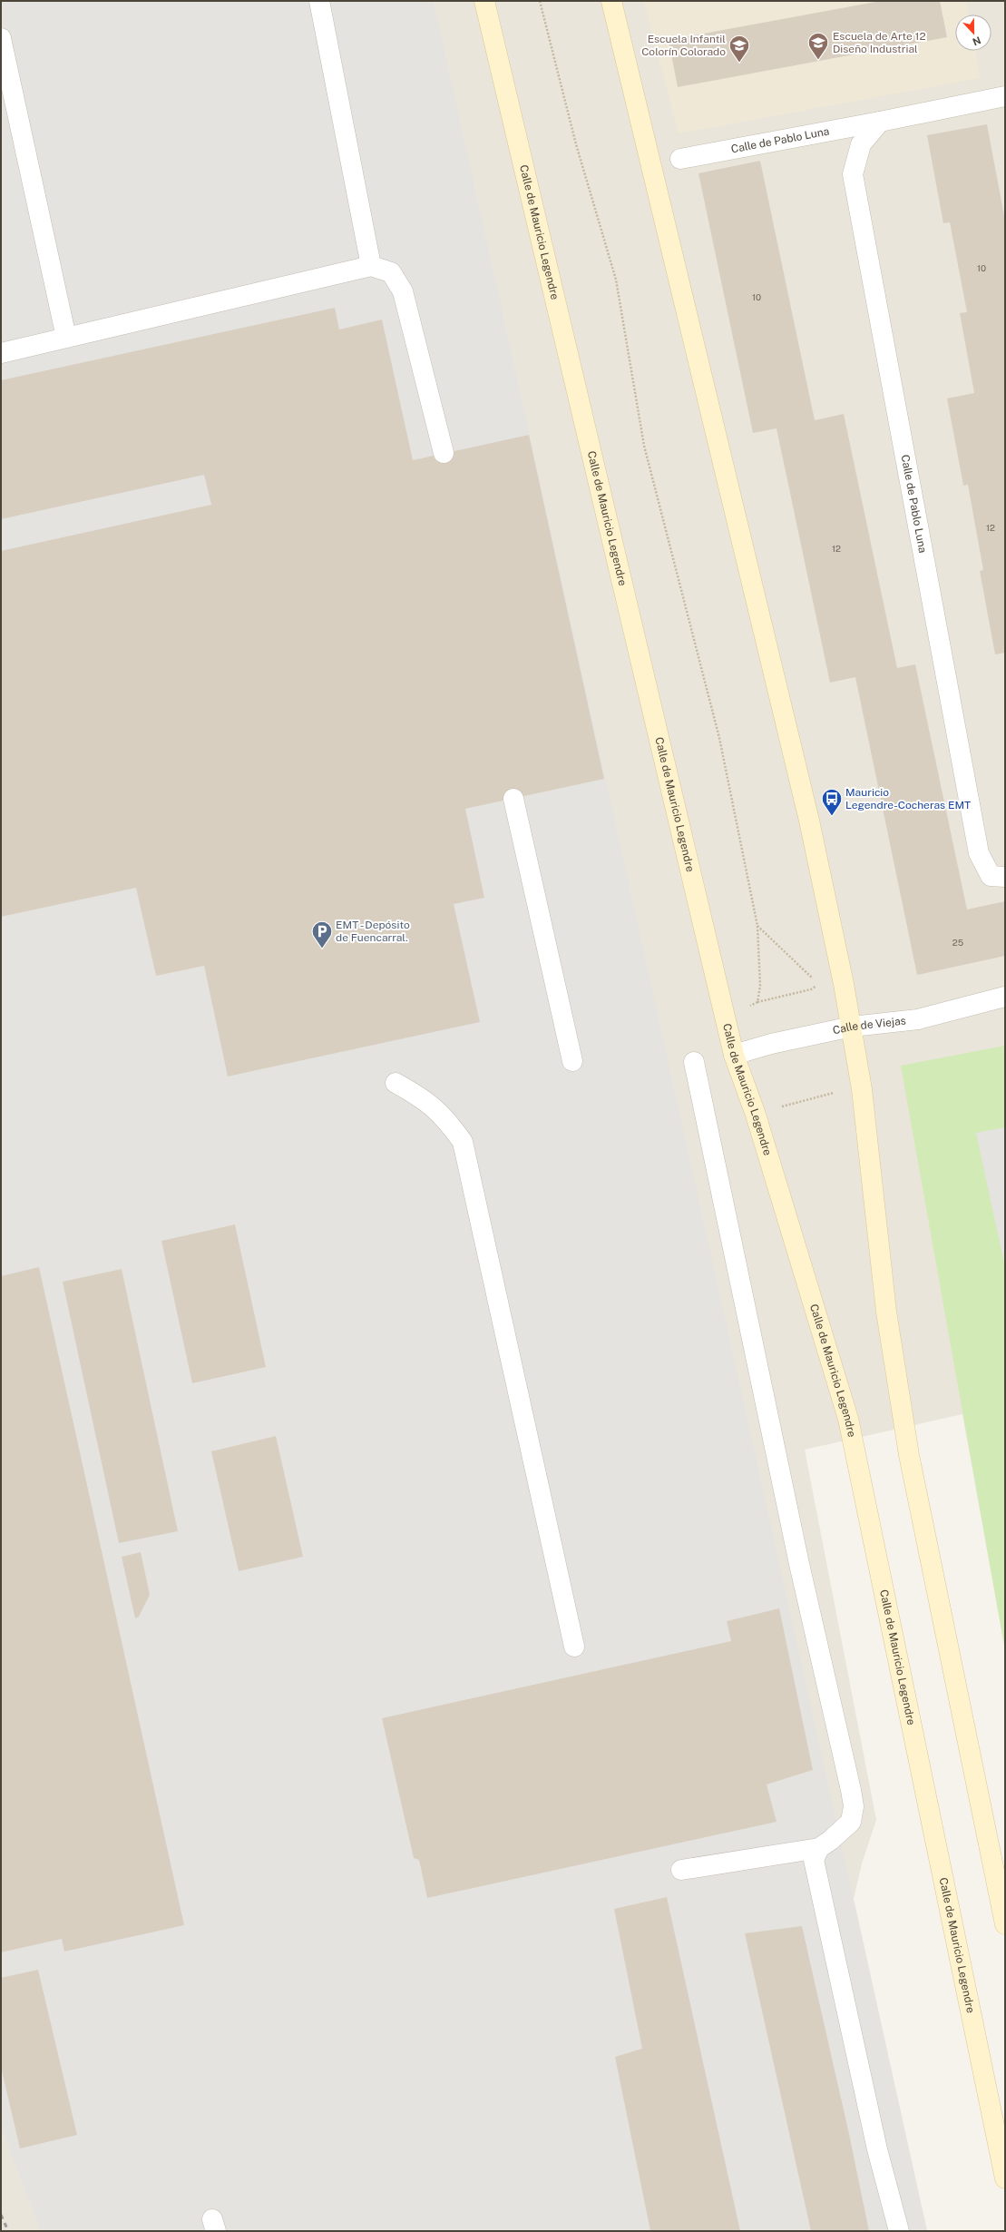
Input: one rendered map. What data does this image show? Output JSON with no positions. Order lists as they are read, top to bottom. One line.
{"streets":{"street":["Calle de Pablo Luna","Calle de Mauricio Legendre","Calle de Viejas"]},"crossings":[["Calle de Mauricio Legendre","Calle de Viejas"]],"places":{"school or university":["Escuela de Arte 12 Diseño Industrial","Escuela Infantil Colorín Colorado"],"bus stop":["Mauricio Legendre-Cocheras EMT"],"parking":["EMT - Depósito de Fuencarral."]},"house_numbers":["10","10","12","12","25"],"north":"bottom"}
